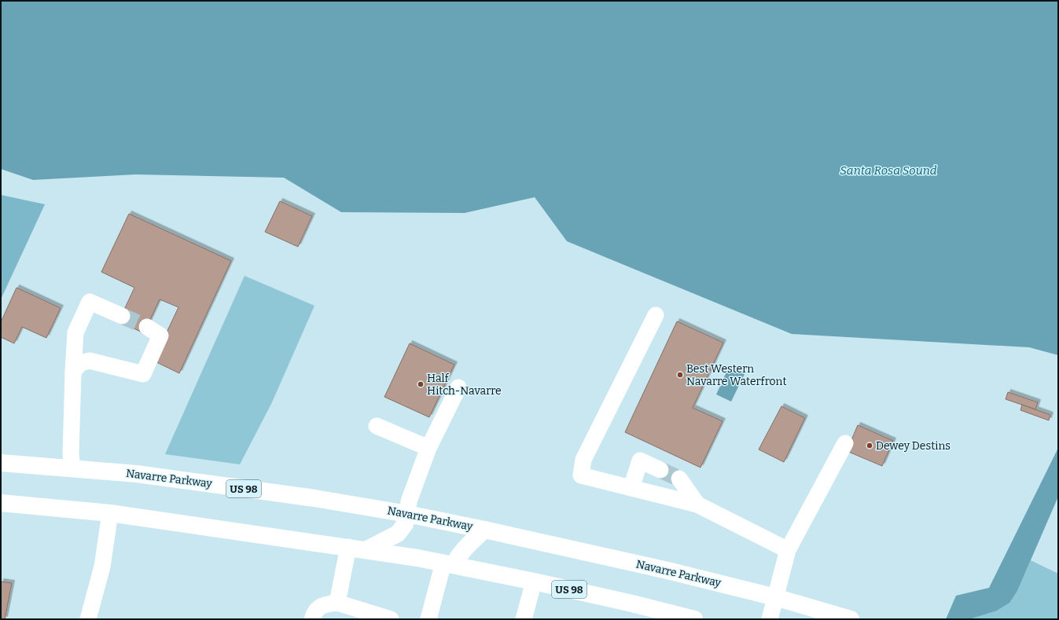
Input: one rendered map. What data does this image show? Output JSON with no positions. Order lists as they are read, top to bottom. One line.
{"streets":{"highway":["Navarre Parkway","US 98"]},"water":["Santa Rosa Sound"],"places":["Best Western Navarre Waterfront","Half Hitch-Navarre","Dewey Destins"]}
